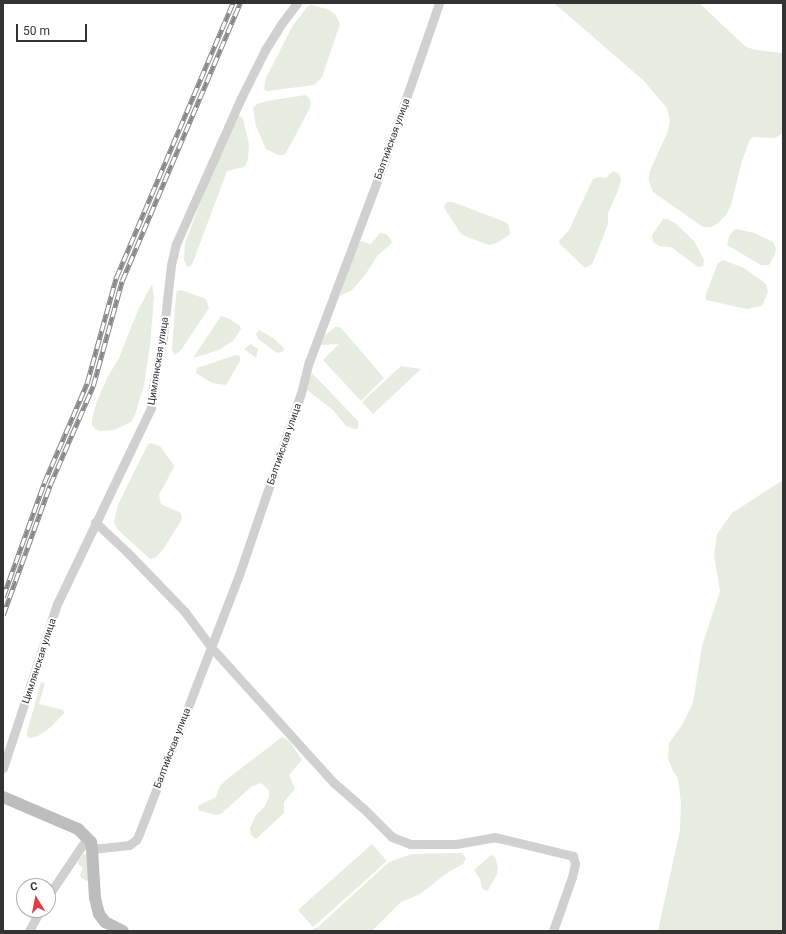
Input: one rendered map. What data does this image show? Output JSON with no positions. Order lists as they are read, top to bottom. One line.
{"streets":{"street":["Балтийская улица","Цимлянская улица"]},"scale_bar":"50 m","north":"top"}
